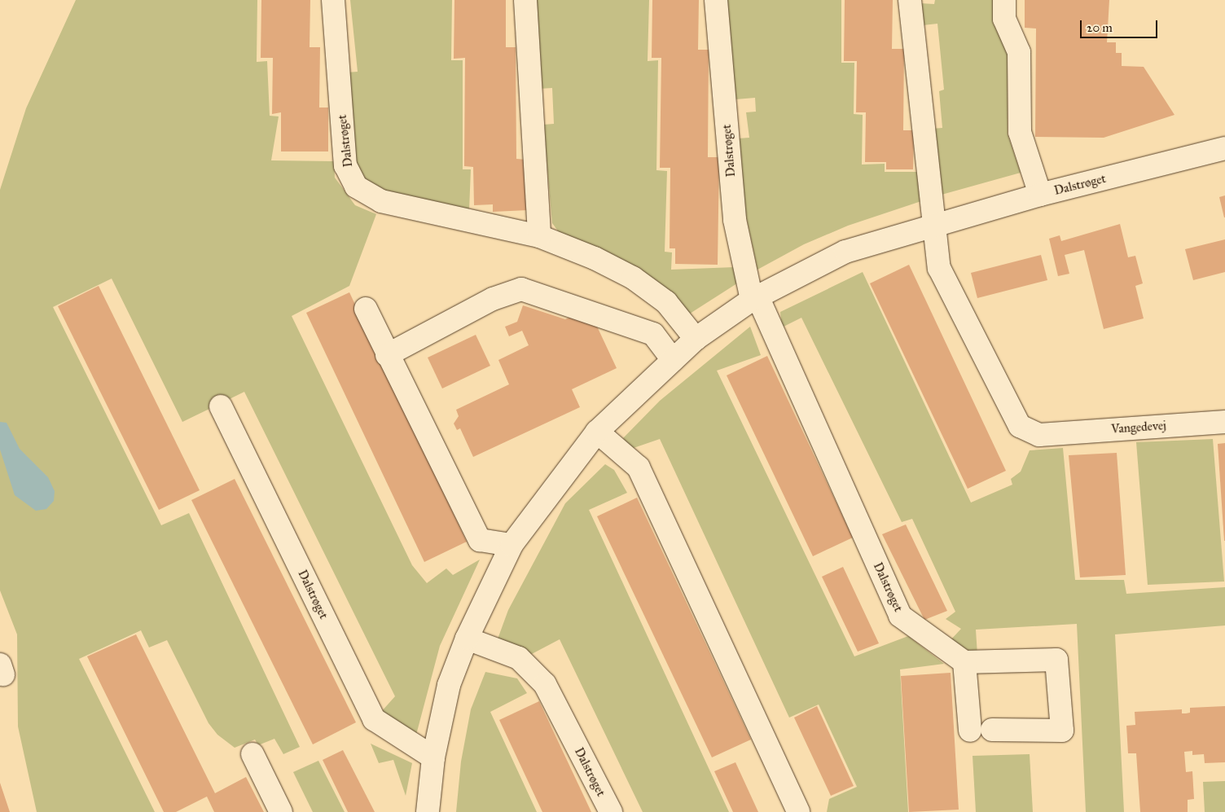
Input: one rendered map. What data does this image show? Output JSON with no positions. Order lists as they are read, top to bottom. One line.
{"streets":{"street":["Dalstrøget","Vangedevej"]},"crossings":[["Dalstrøget","Vangedevej"]],"scale_bar":"20 m"}
